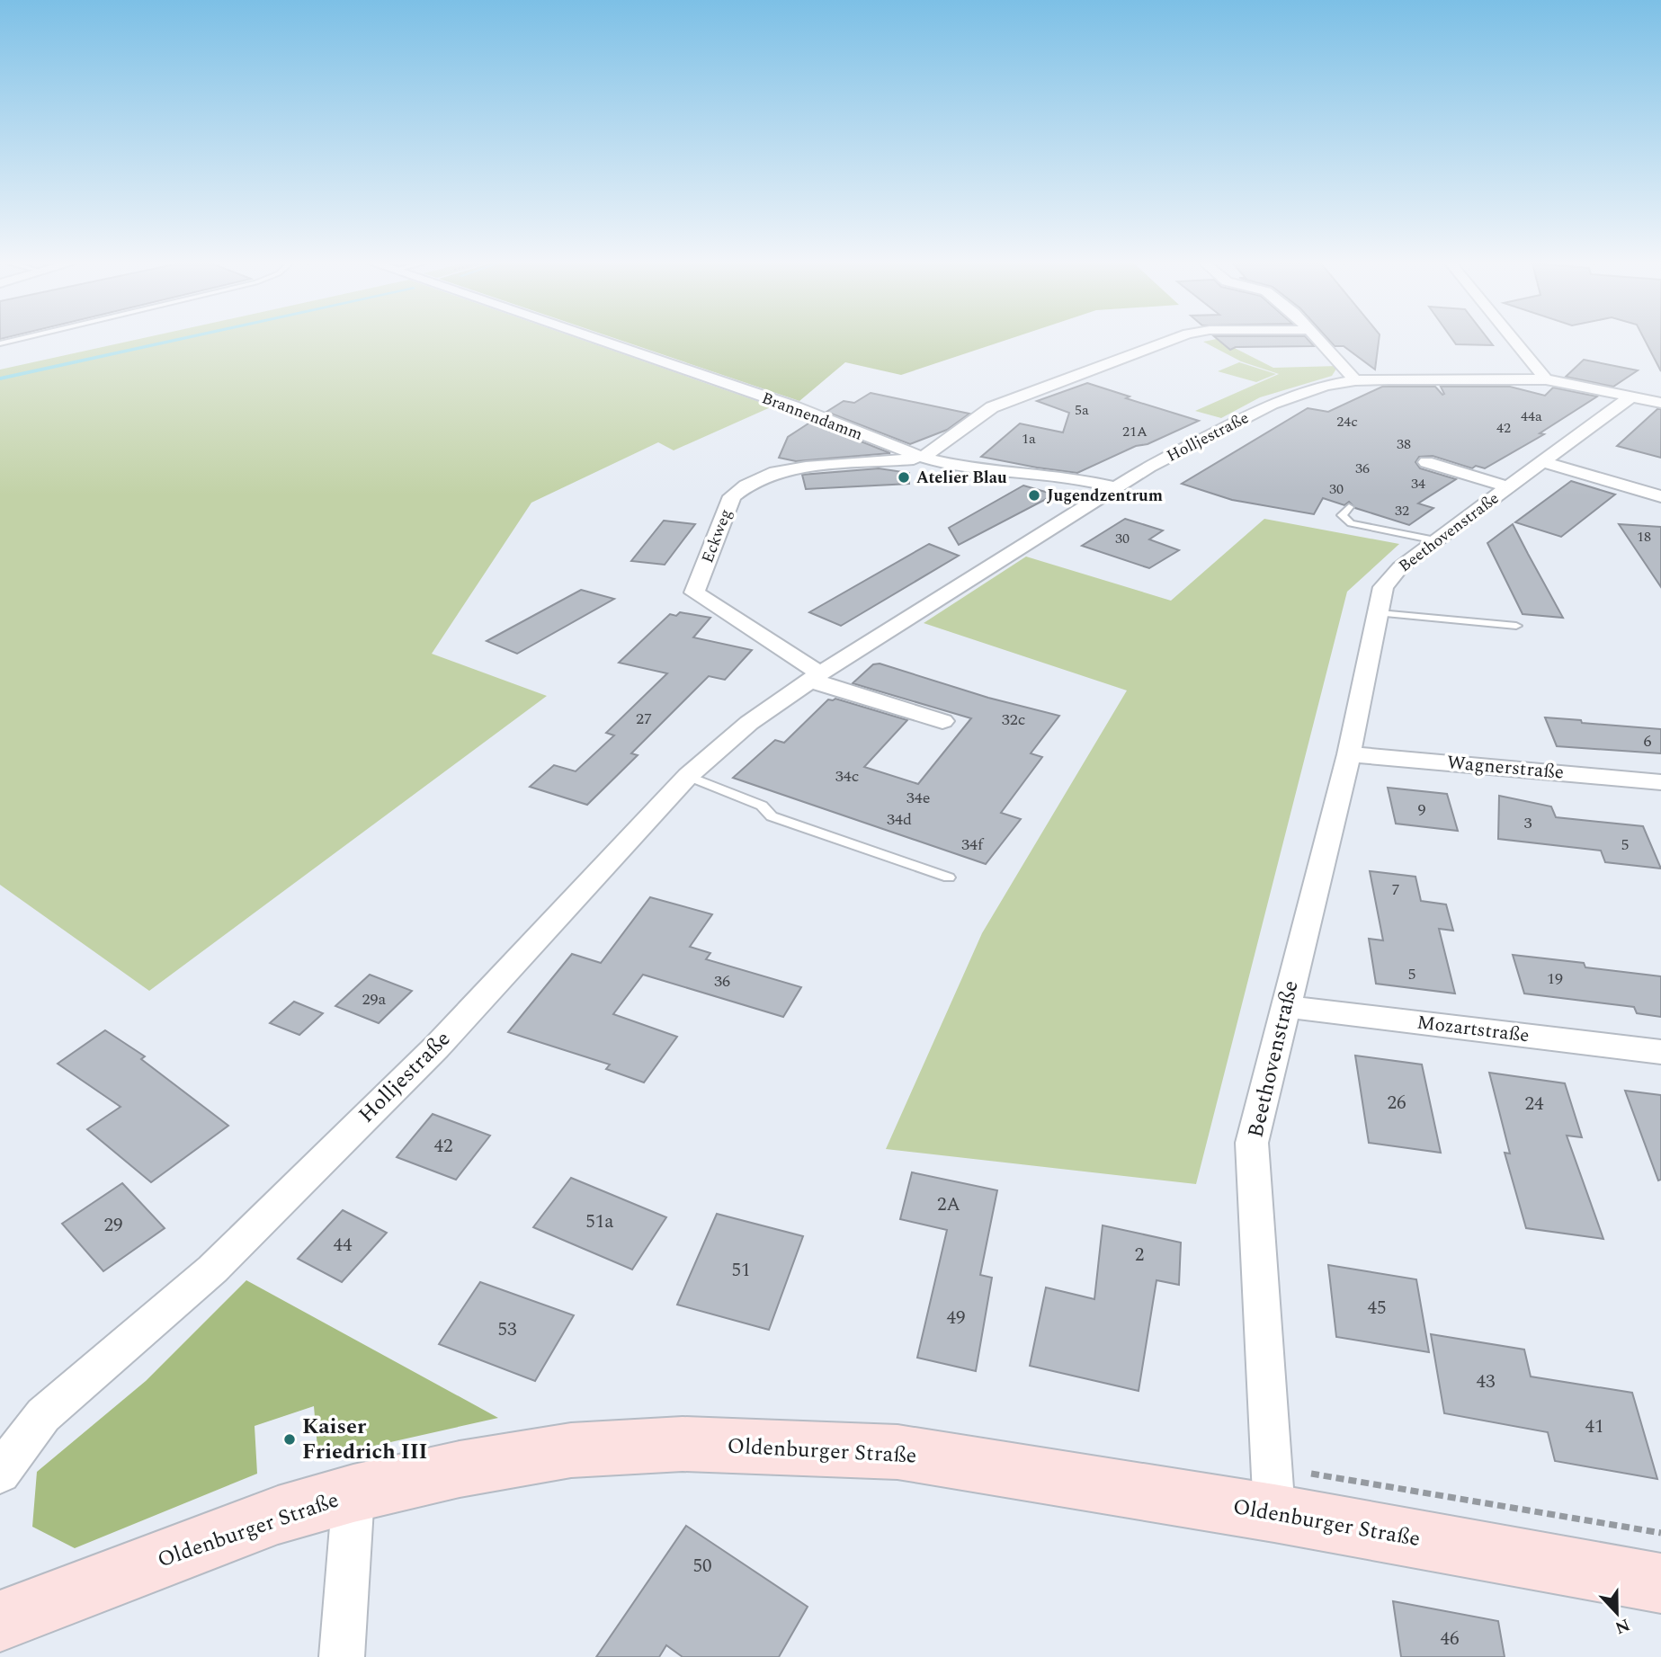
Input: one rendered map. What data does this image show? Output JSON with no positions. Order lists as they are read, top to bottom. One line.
{"streets":{"main road":["Oldenburger Straße"],"street":["Brannendamm","Holljestraße","Beethovenstraße","Eckweg","Wagnerstraße","Mozartstraße"]},"crossings":[["Brannendamm","Holljestraße"],["Brannendamm","Eckweg"],["Holljestraße","Beethovenstraße"],["Holljestraße","Eckweg"],["Beethovenstraße","Wagnerstraße"],["Beethovenstraße","Mozartstraße"],["Beethovenstraße","Oldenburger Straße"]],"places":["Atelier Blau","Jugendzentrum","Kaiser Friedrich III"],"house_numbers":["5a","44a","24c","42","21A","1a","38","36","34","30","32","18","30","27","32c","6","34c","34e","9","34d","3","34f","5","7","5","19","36","29a","26","24","42","2A","51a","29","44","2","51","45","49","53","43","41","50","46"],"north":"bottom"}
